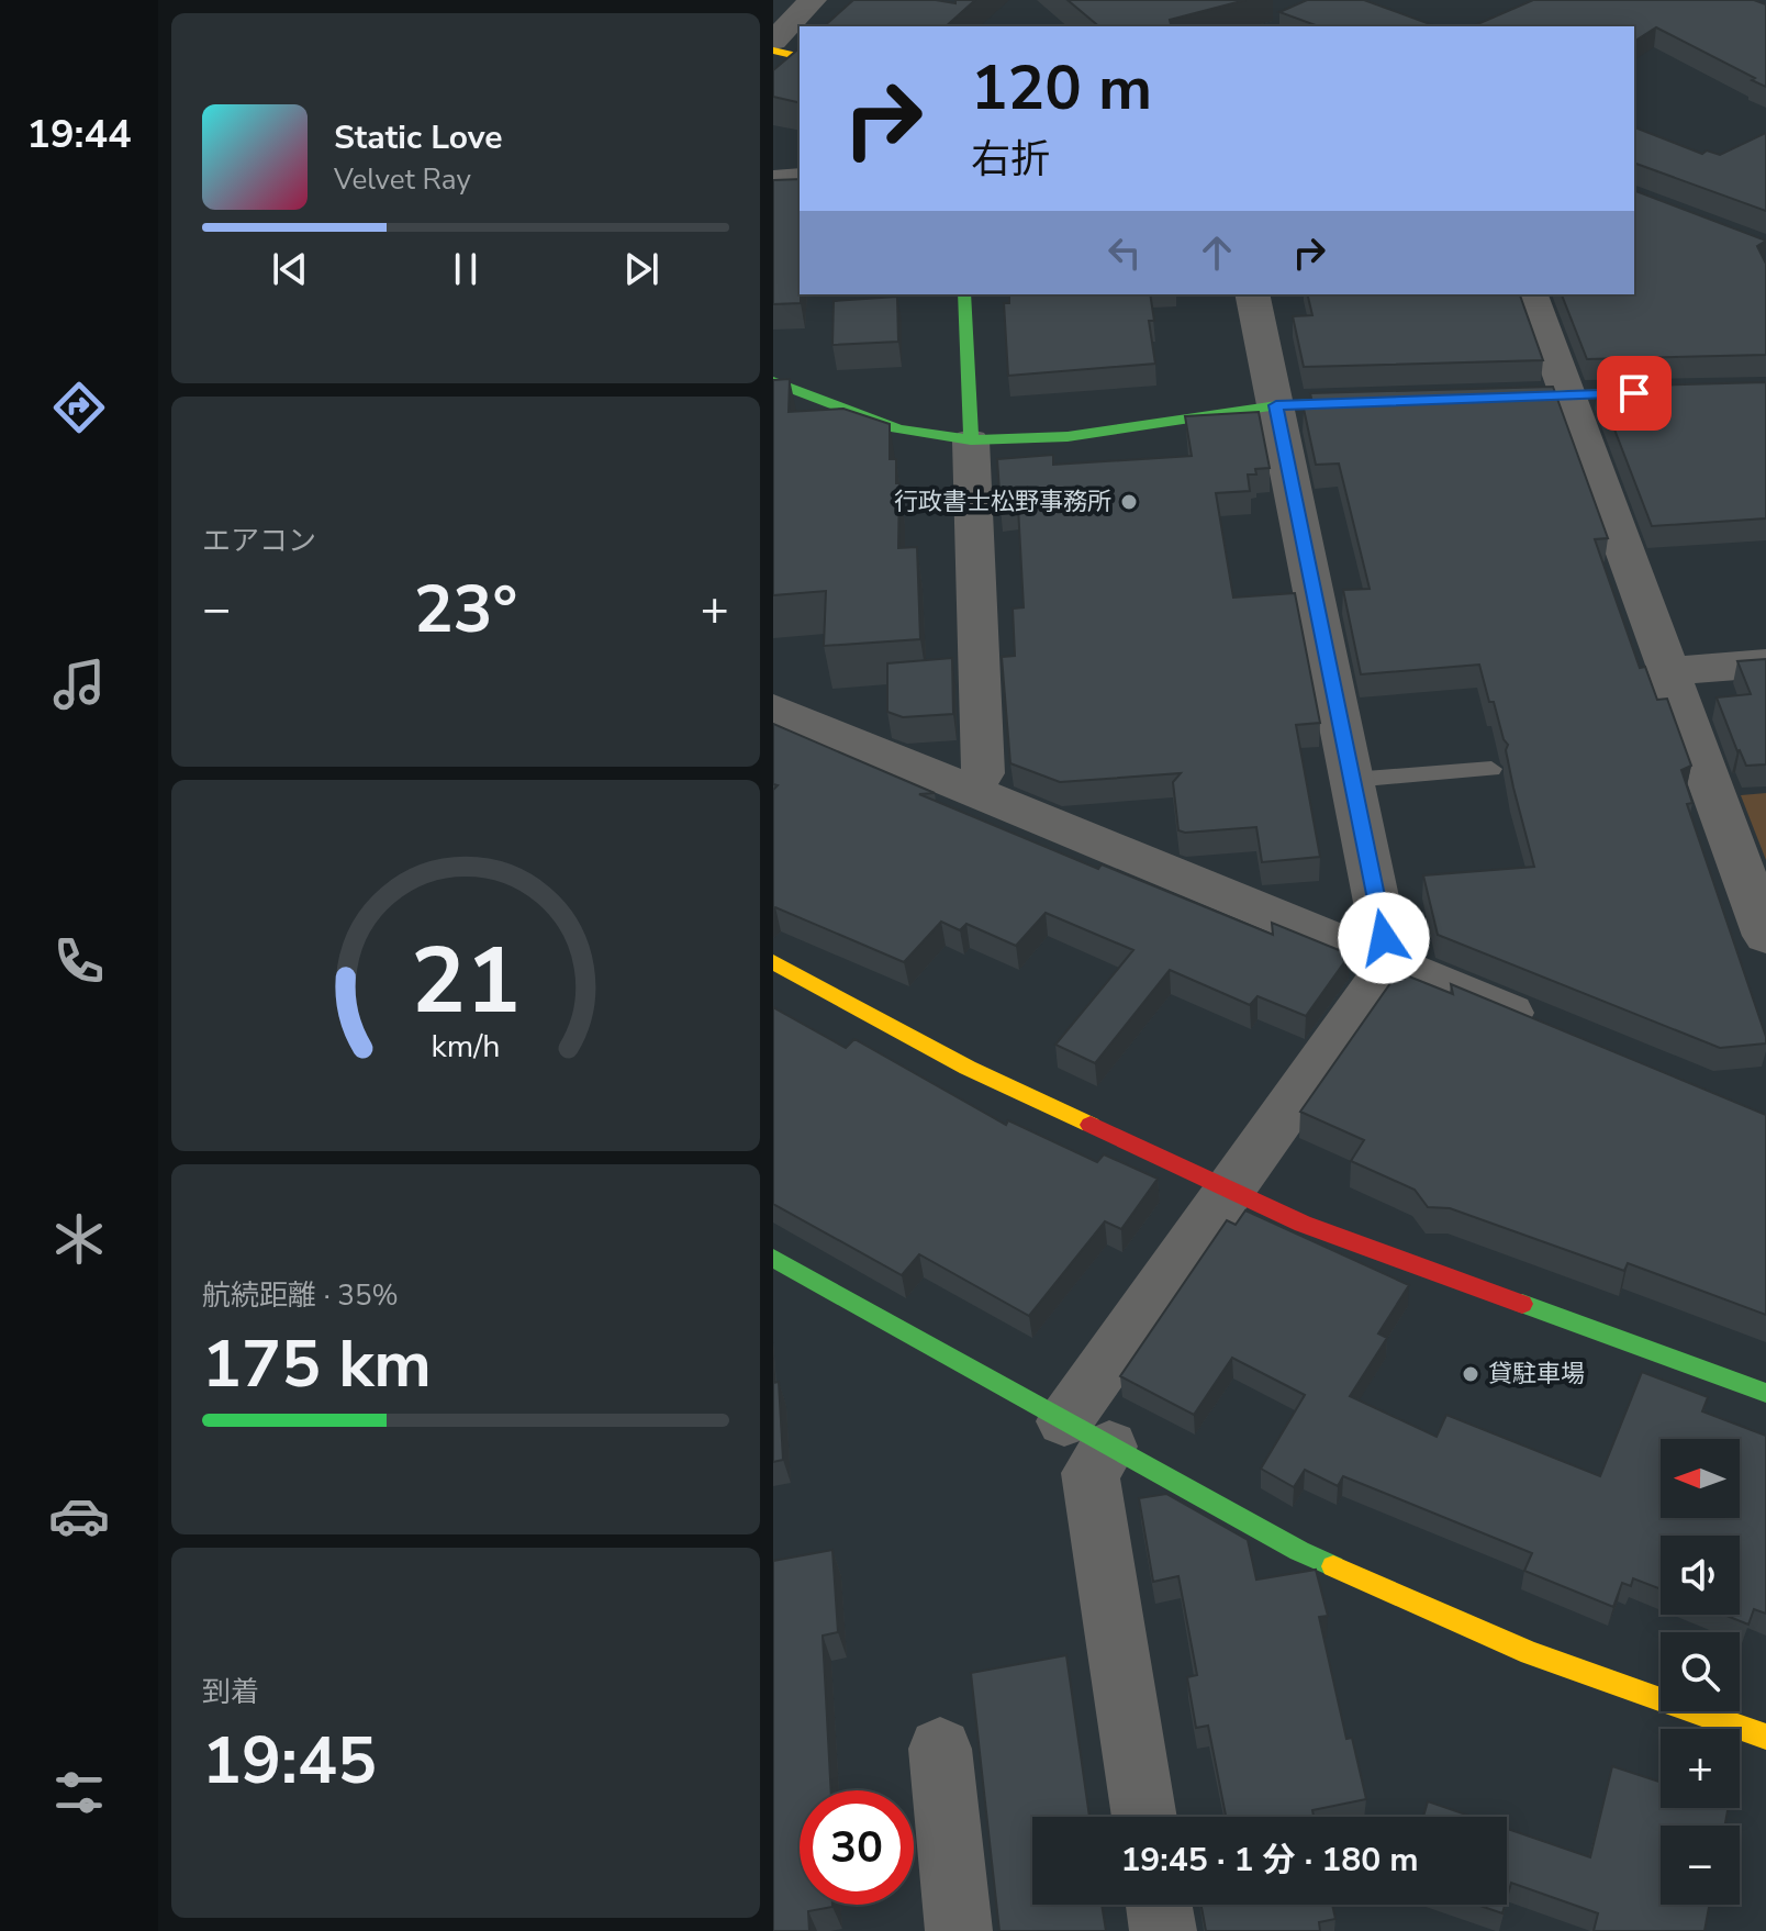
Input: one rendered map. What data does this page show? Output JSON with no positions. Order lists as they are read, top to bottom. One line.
{"places":["行政書士松野事務所","貸駐車場"],"north":"left","page":{"tabs":"19:44","turn":["120 m","右折"],"song":["Static Love","Velvet Ray"],"tile":["エアコン",["航続距離 · 35%","175 km"],["到着","19:45"]],"heat":["−","23°","+"],"map_buttons":["+","−"],"limit":"30","trip":"19:45 · 1 分 · 180 m","gauge":["21","km/h"]}}
